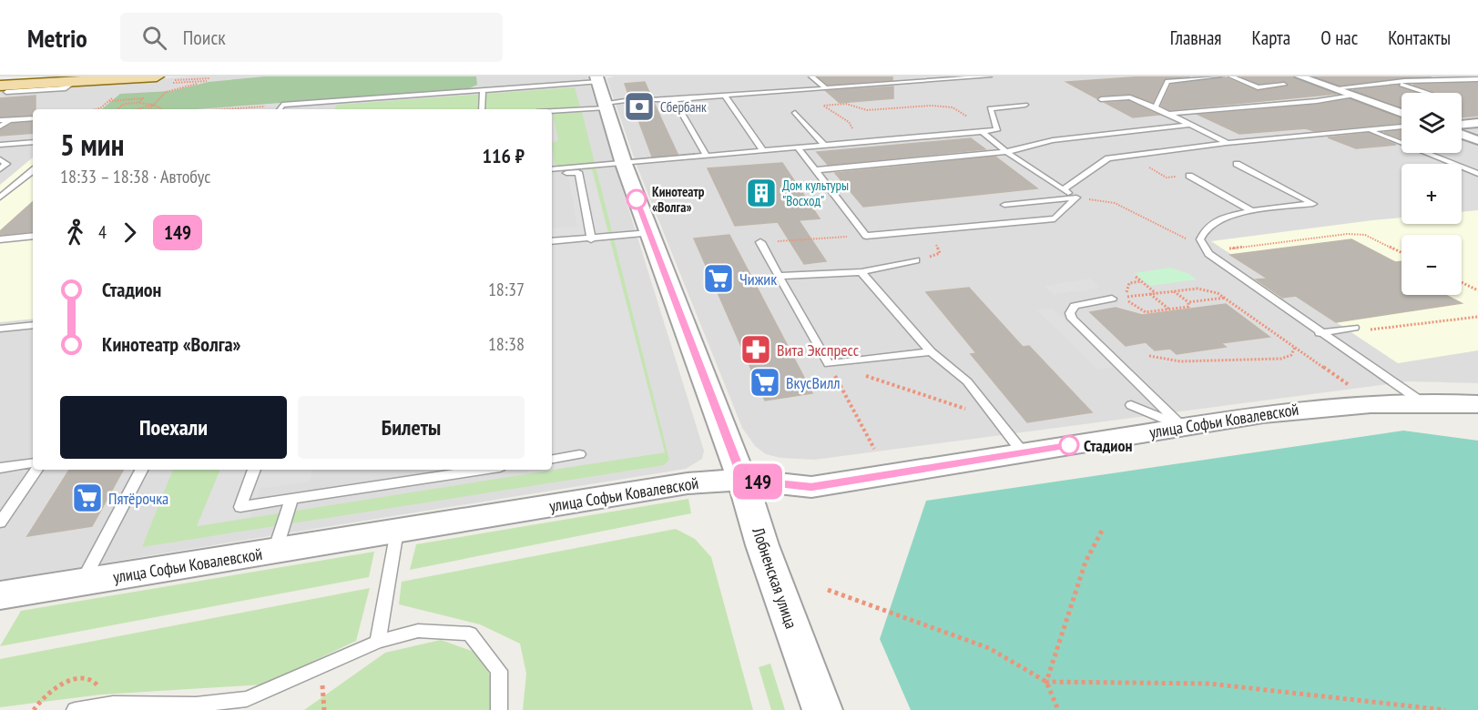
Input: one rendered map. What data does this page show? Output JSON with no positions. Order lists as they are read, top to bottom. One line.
{"streets":{"street":["улица Софьи Ковалевской","Лобненская улица"]},"crossings":[["улица Софьи Ковалевской","Лобненская улица"]],"places":{"bank":["Сбербанк"],"building":["Дом культуры \"Восход\""],"other":["Кинотеатр «Волга»","Стадион"],"supermarket":["Чижик","ВкусВилл","Пятёрочка"],"pharmacy":["Вита Экспресс"]},"lines":["bus line 149"],"page":{"header":"Metrio","search":"Поиск","nav":["Главная","Карта","О нас","Контакты"],"on_map":"149","map_buttons":["+","−"],"heading":["5 мин","18:33 – 18:38 · Автобус","116 ₽"],"legs":["4","149"],"list":[{"name":"Стадион","value":"18:37"},{"name":"Кинотеатр «Волга»","value":"18:38"}],"buttons":["Поехали","Билеты"]}}
